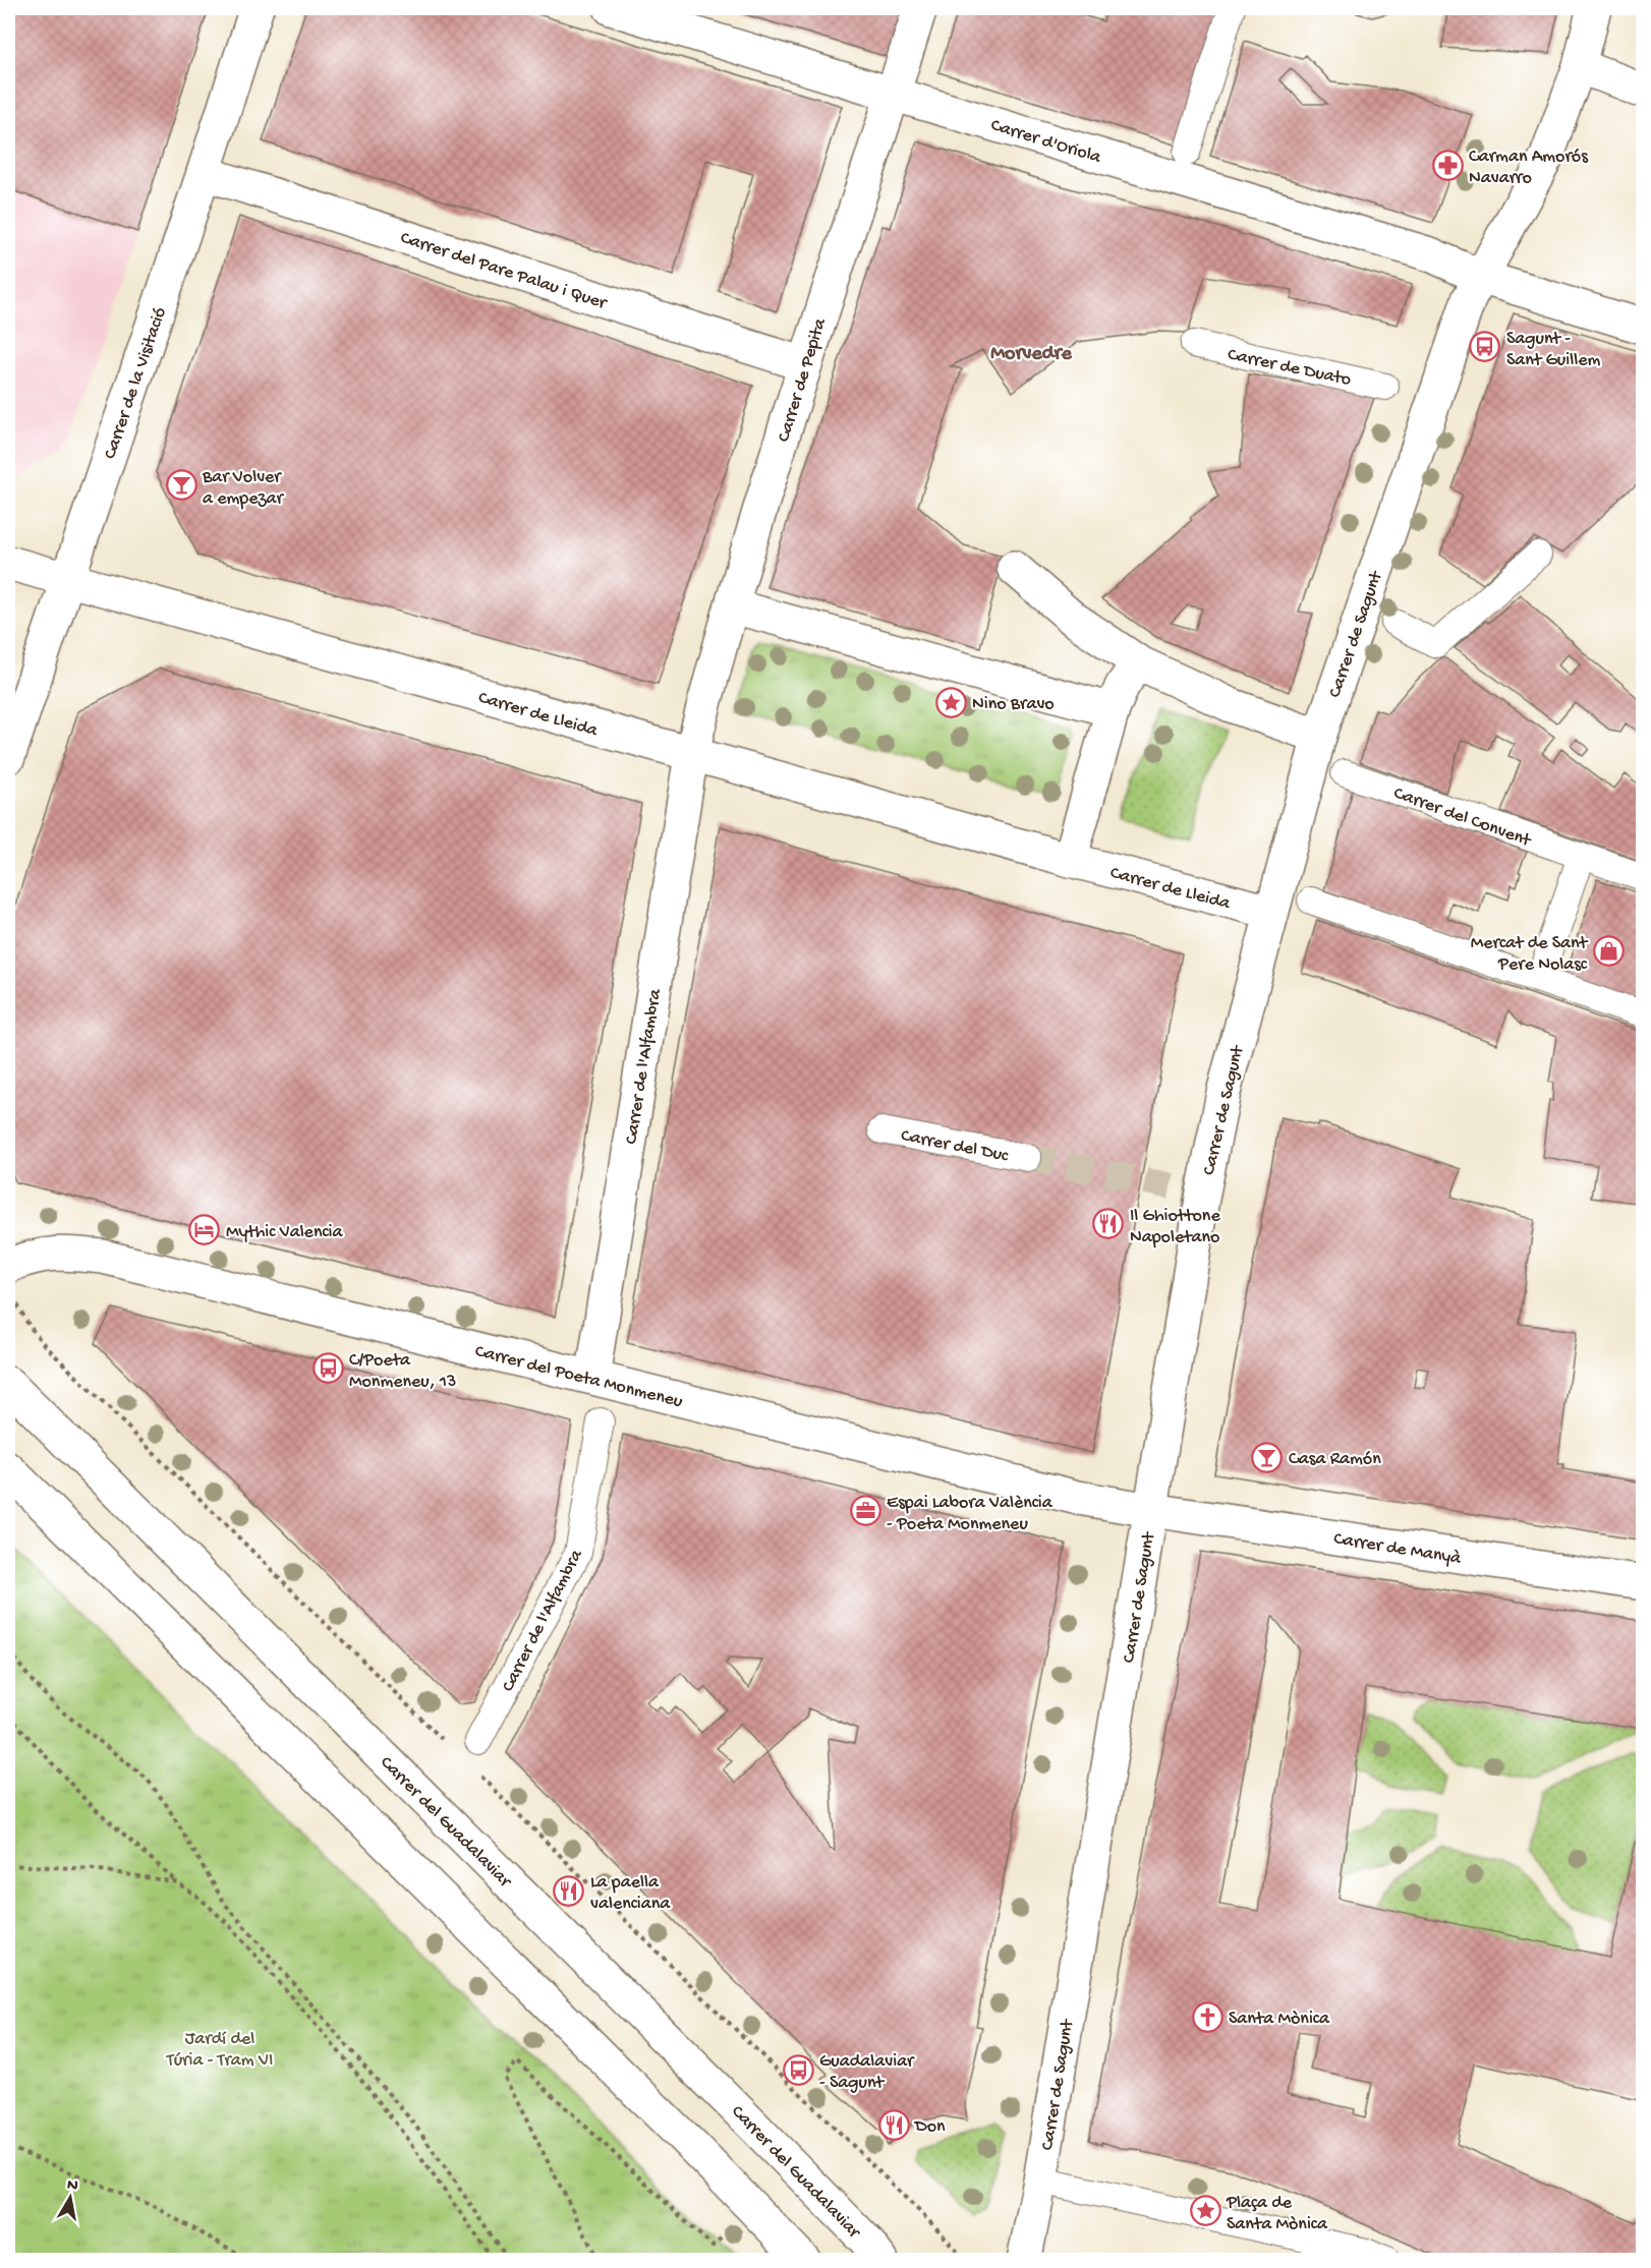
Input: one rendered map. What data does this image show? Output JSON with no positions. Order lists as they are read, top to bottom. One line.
{"streets":{"street":["Carrer d'Oriola","Carrer del Pare Palau i Quer","Carrer de Duato","Carrer de Pepita","Carrer de la Visitació","Carrer de Sagunt","Carrer de Lleida","Carrer del Convent","Carrer de l'Alfambra","Carrer del Duc","Carrer del Poeta Monmeneu","Carrer de Manyà","Carrer del Guadalaviar"]},"crossings":[["Carrer d'Oriola","Carrer de Pepita"],["Carrer d'Oriola","Carrer de Sagunt"],["Carrer del Pare Palau i Quer","Carrer de Pepita"],["Carrer del Pare Palau i Quer","Carrer de la Visitació"],["Carrer de Pepita","Carrer de Lleida"],["Carrer de Pepita","Carrer de l'Alfambra"],["Carrer de la Visitació","Carrer de Lleida"],["Carrer de Sagunt","Carrer de Lleida"],["Carrer de Sagunt","Carrer del Poeta Monmeneu"],["Carrer de Sagunt","Carrer de Manyà"],["Carrer de Lleida","Carrer de l'Alfambra"],["Carrer de l'Alfambra","Carrer del Poeta Monmeneu"],["Carrer del Poeta Monmeneu","Carrer de Manyà"]],"districts":["Morvedre"],"parks":["Jardí del Túria - Tram VI"],"places":{"pharmacy":["Carman Amorós Navarro"],"bus stop":["Sagunt - Sant Guillem","C/Poeta Monmeneu, 13","Guadalaviar - Sagunt"],"bar":["Bar Volver a empezar","Casa Ramón"],"place":["Nino Bravo","Plaça de Santa Mònica"],"shop":["Mercat de Sant Pere Nolasc"],"restaurant":["Il Ghiottone Napoletano","La paella valenciana","Don"],"hotel":["Mythic Valencia"],"office":["Espai Labora València - Poeta Monmeneu"],"church":["Santa Mònica"]},"north":"top"}
